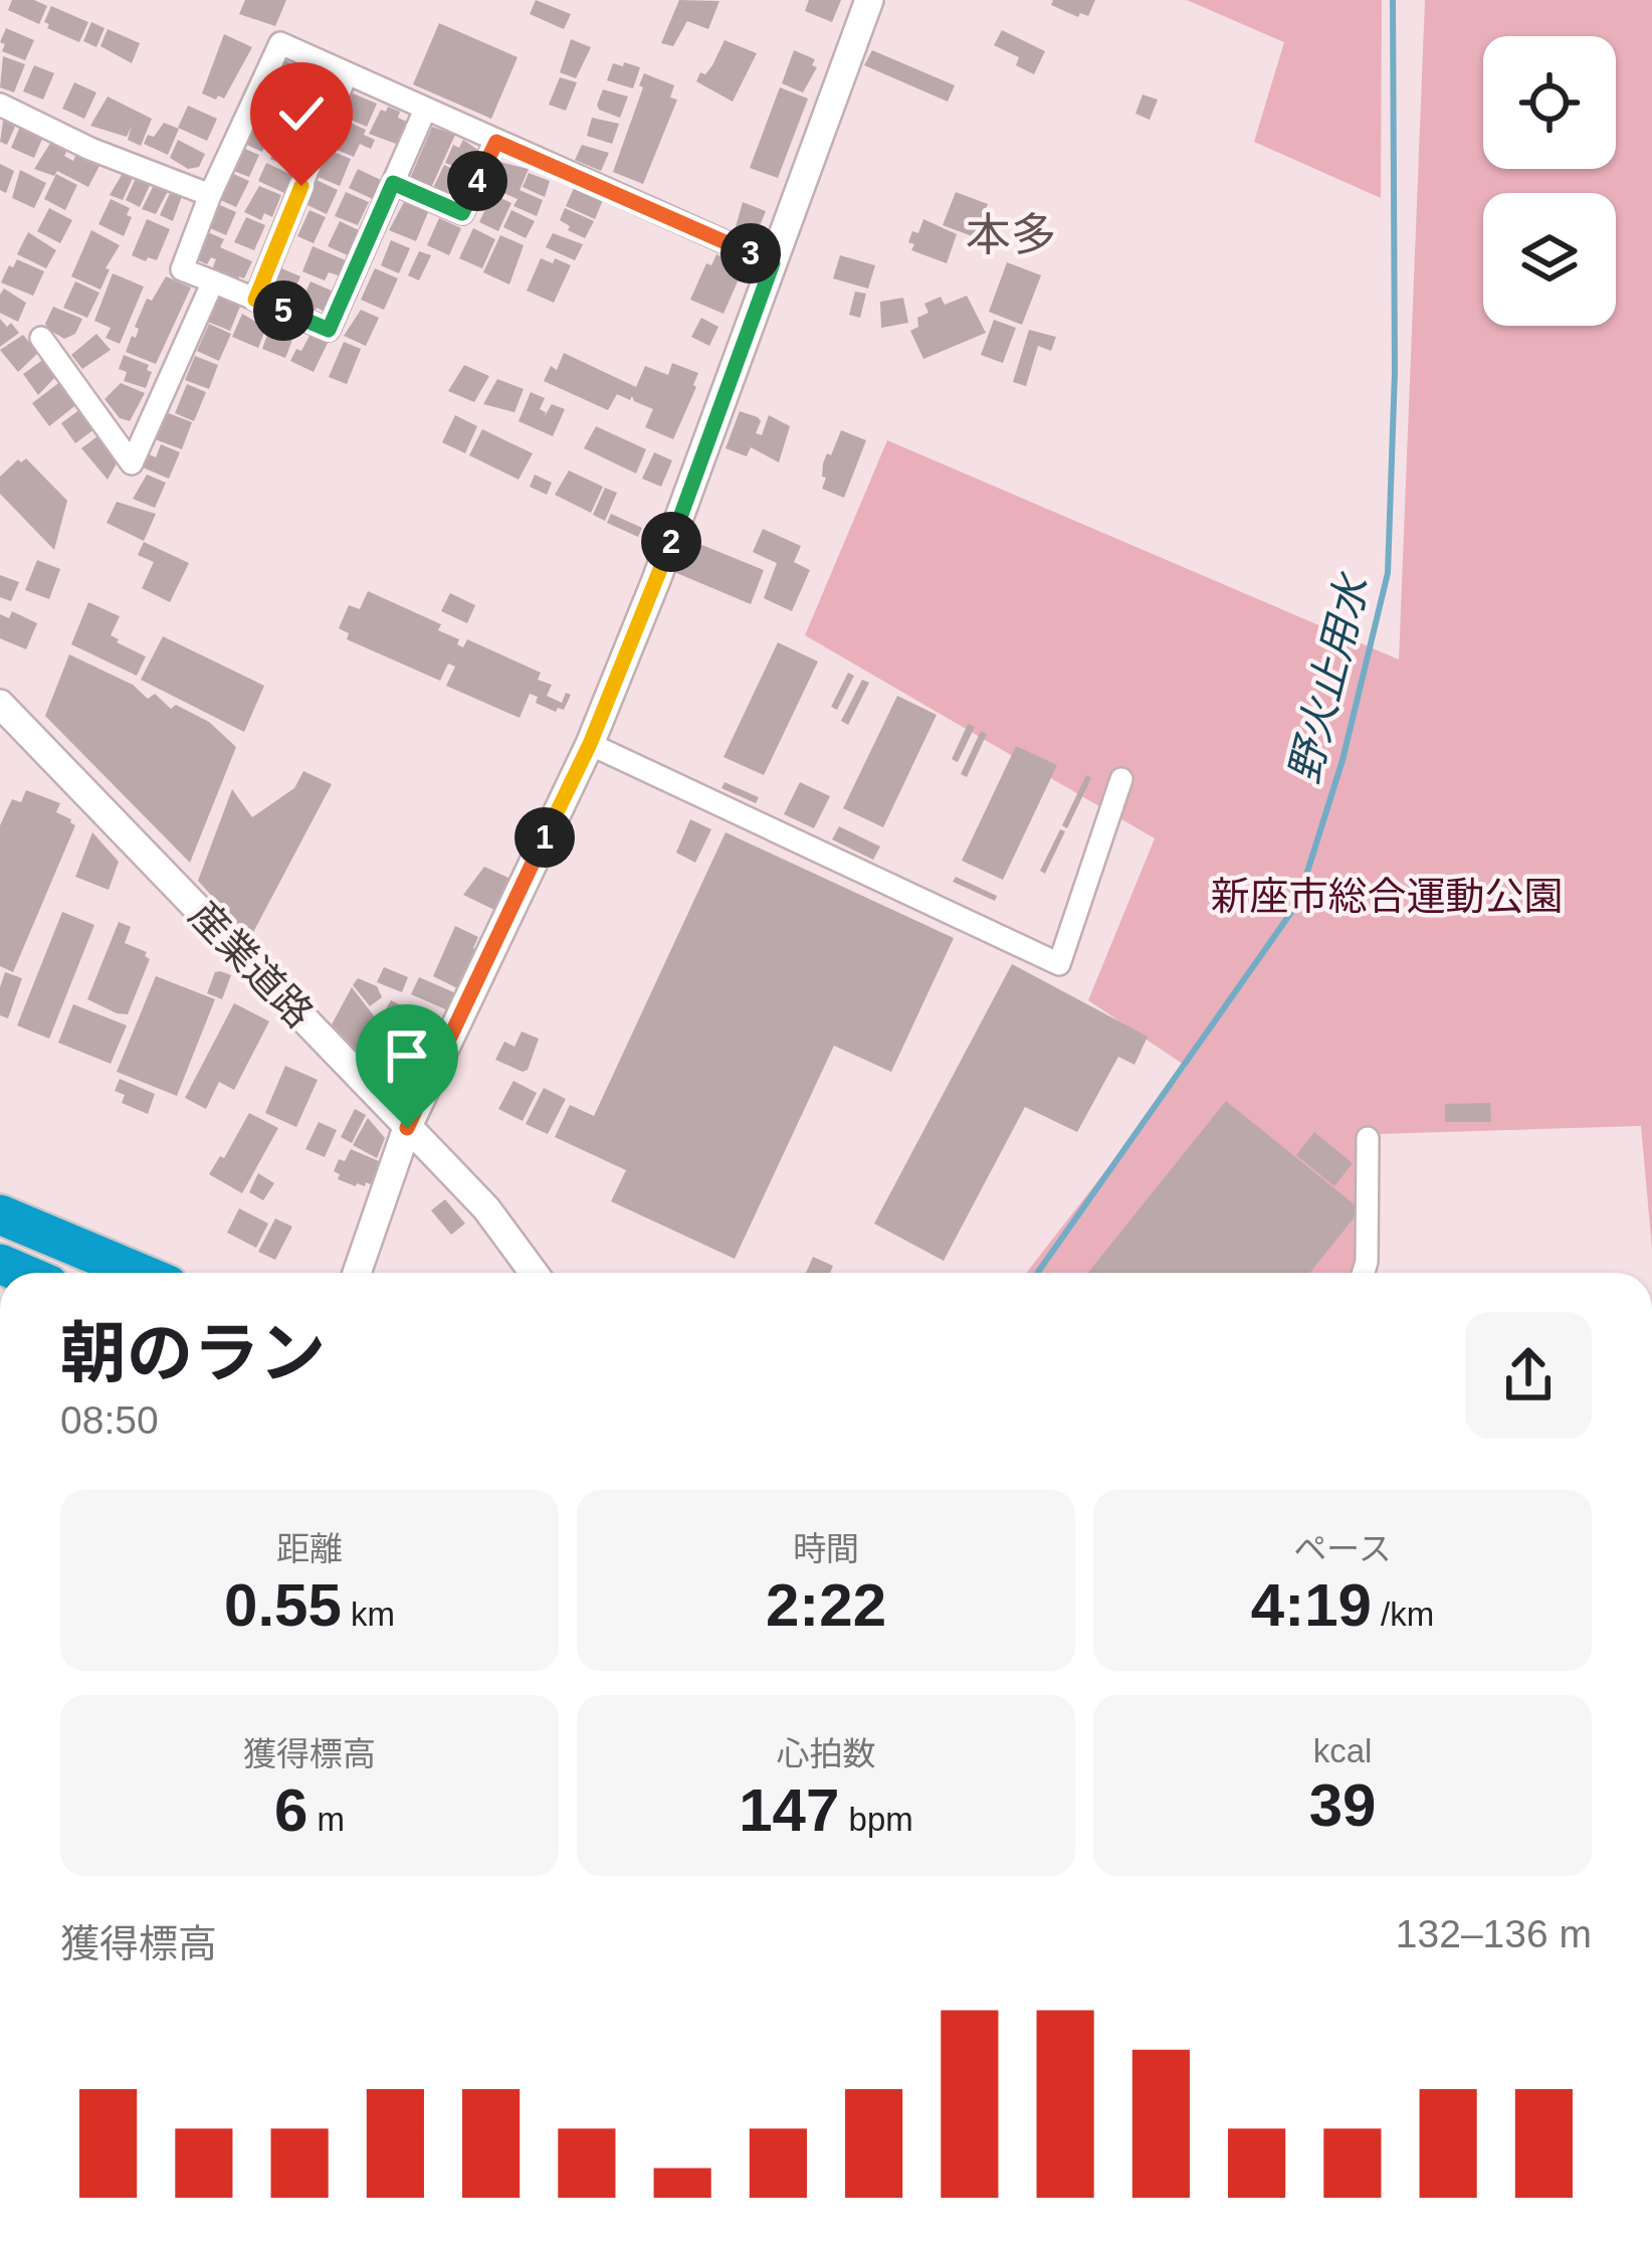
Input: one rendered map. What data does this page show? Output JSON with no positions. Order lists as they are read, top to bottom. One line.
{"streets":{"street":["産業道路"]},"districts":["本多"],"water":["野火止用水"],"parks":["新座市総合運動公園"],"page":{"pins":["4","3","5","2","1"],"heading":["朝のラン","08:50"],"stats":[["距離","0.55 km"],["時間","2:22"],["ペース","4:19 /km"],["獲得標高","6 m"],["心拍数","147 bpm"],["kcal","39"]],"chart":["獲得標高","132–136 m"]}}
